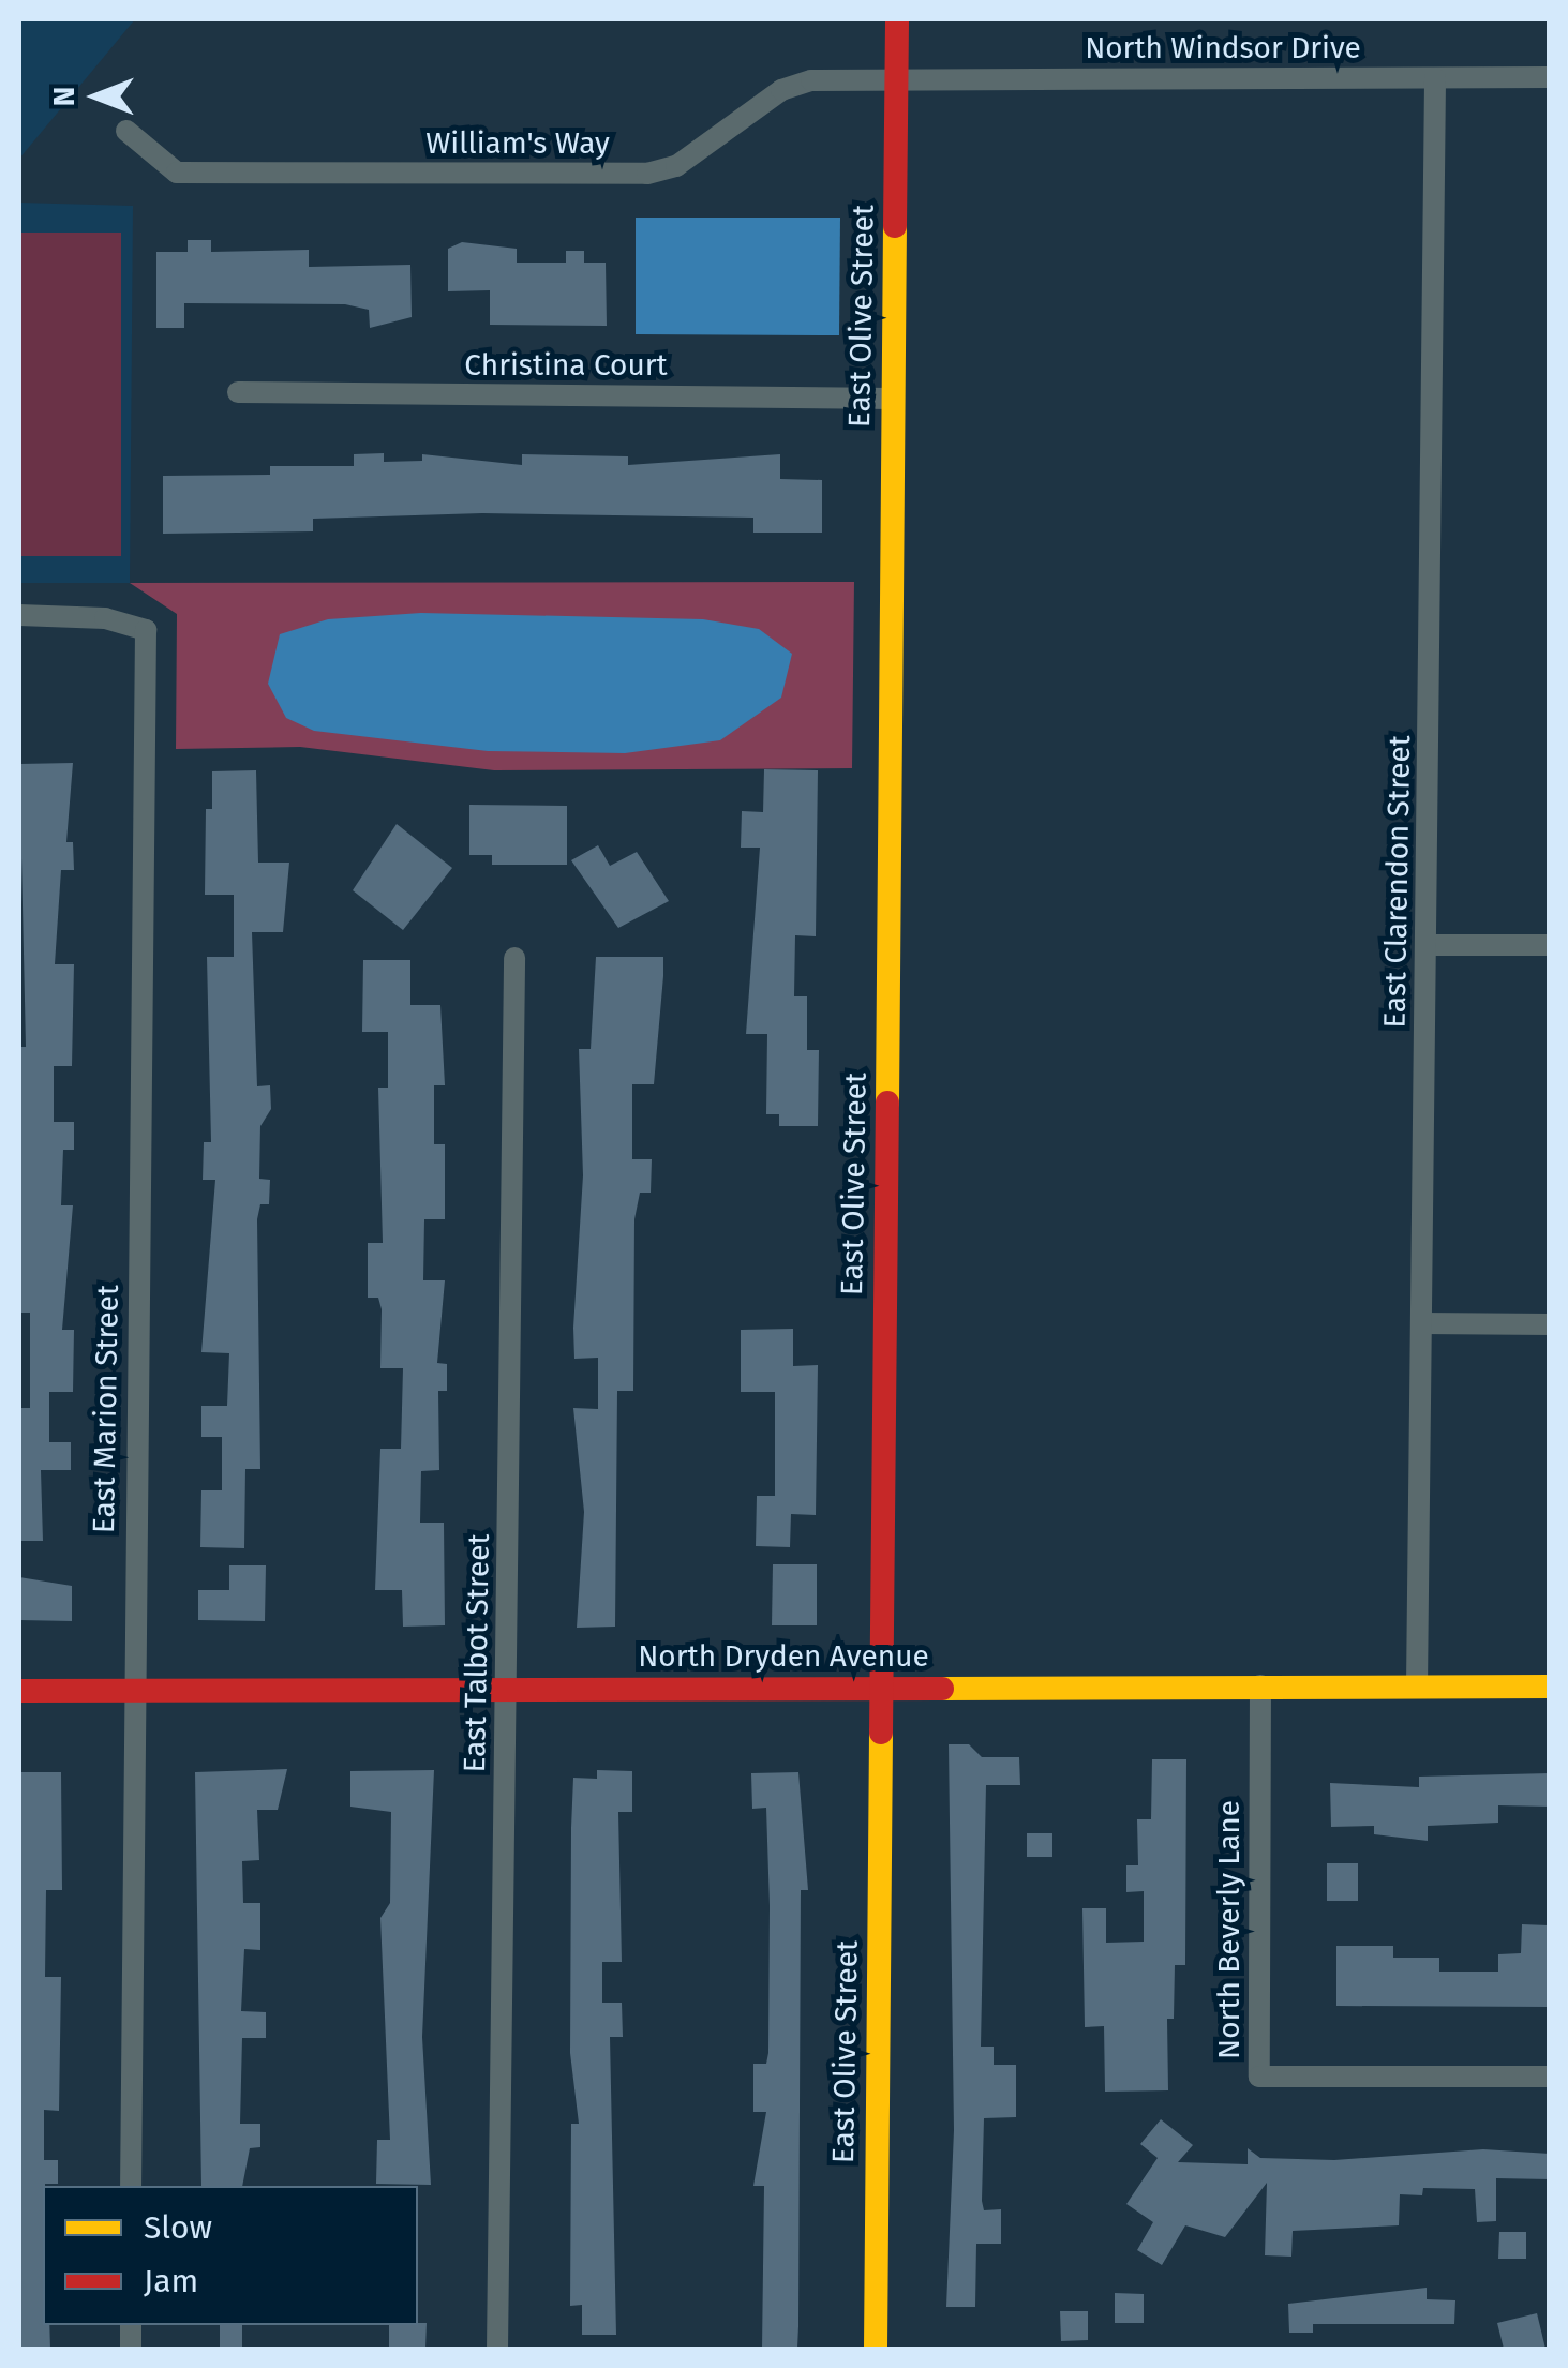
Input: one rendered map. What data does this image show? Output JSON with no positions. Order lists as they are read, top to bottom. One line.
{"streets":{"street":["North Windsor Drive","William's Way","East Olive Street","Christina Court","East Clarendon Street","East Marion Street","East Talbot Street","North Dryden Avenue","North Beverly Lane"]},"crossings":[["North Windsor Drive","William's Way"],["North Windsor Drive","East Olive Street"],["North Windsor Drive","East Clarendon Street"],["William's Way","East Olive Street"],["East Olive Street","Christina Court"],["East Olive Street","North Dryden Avenue"],["East Clarendon Street","North Dryden Avenue"],["East Marion Street","North Dryden Avenue"],["East Talbot Street","North Dryden Avenue"],["North Dryden Avenue","North Beverly Lane"]],"legend":["Slow","Jam"],"north":"left"}
